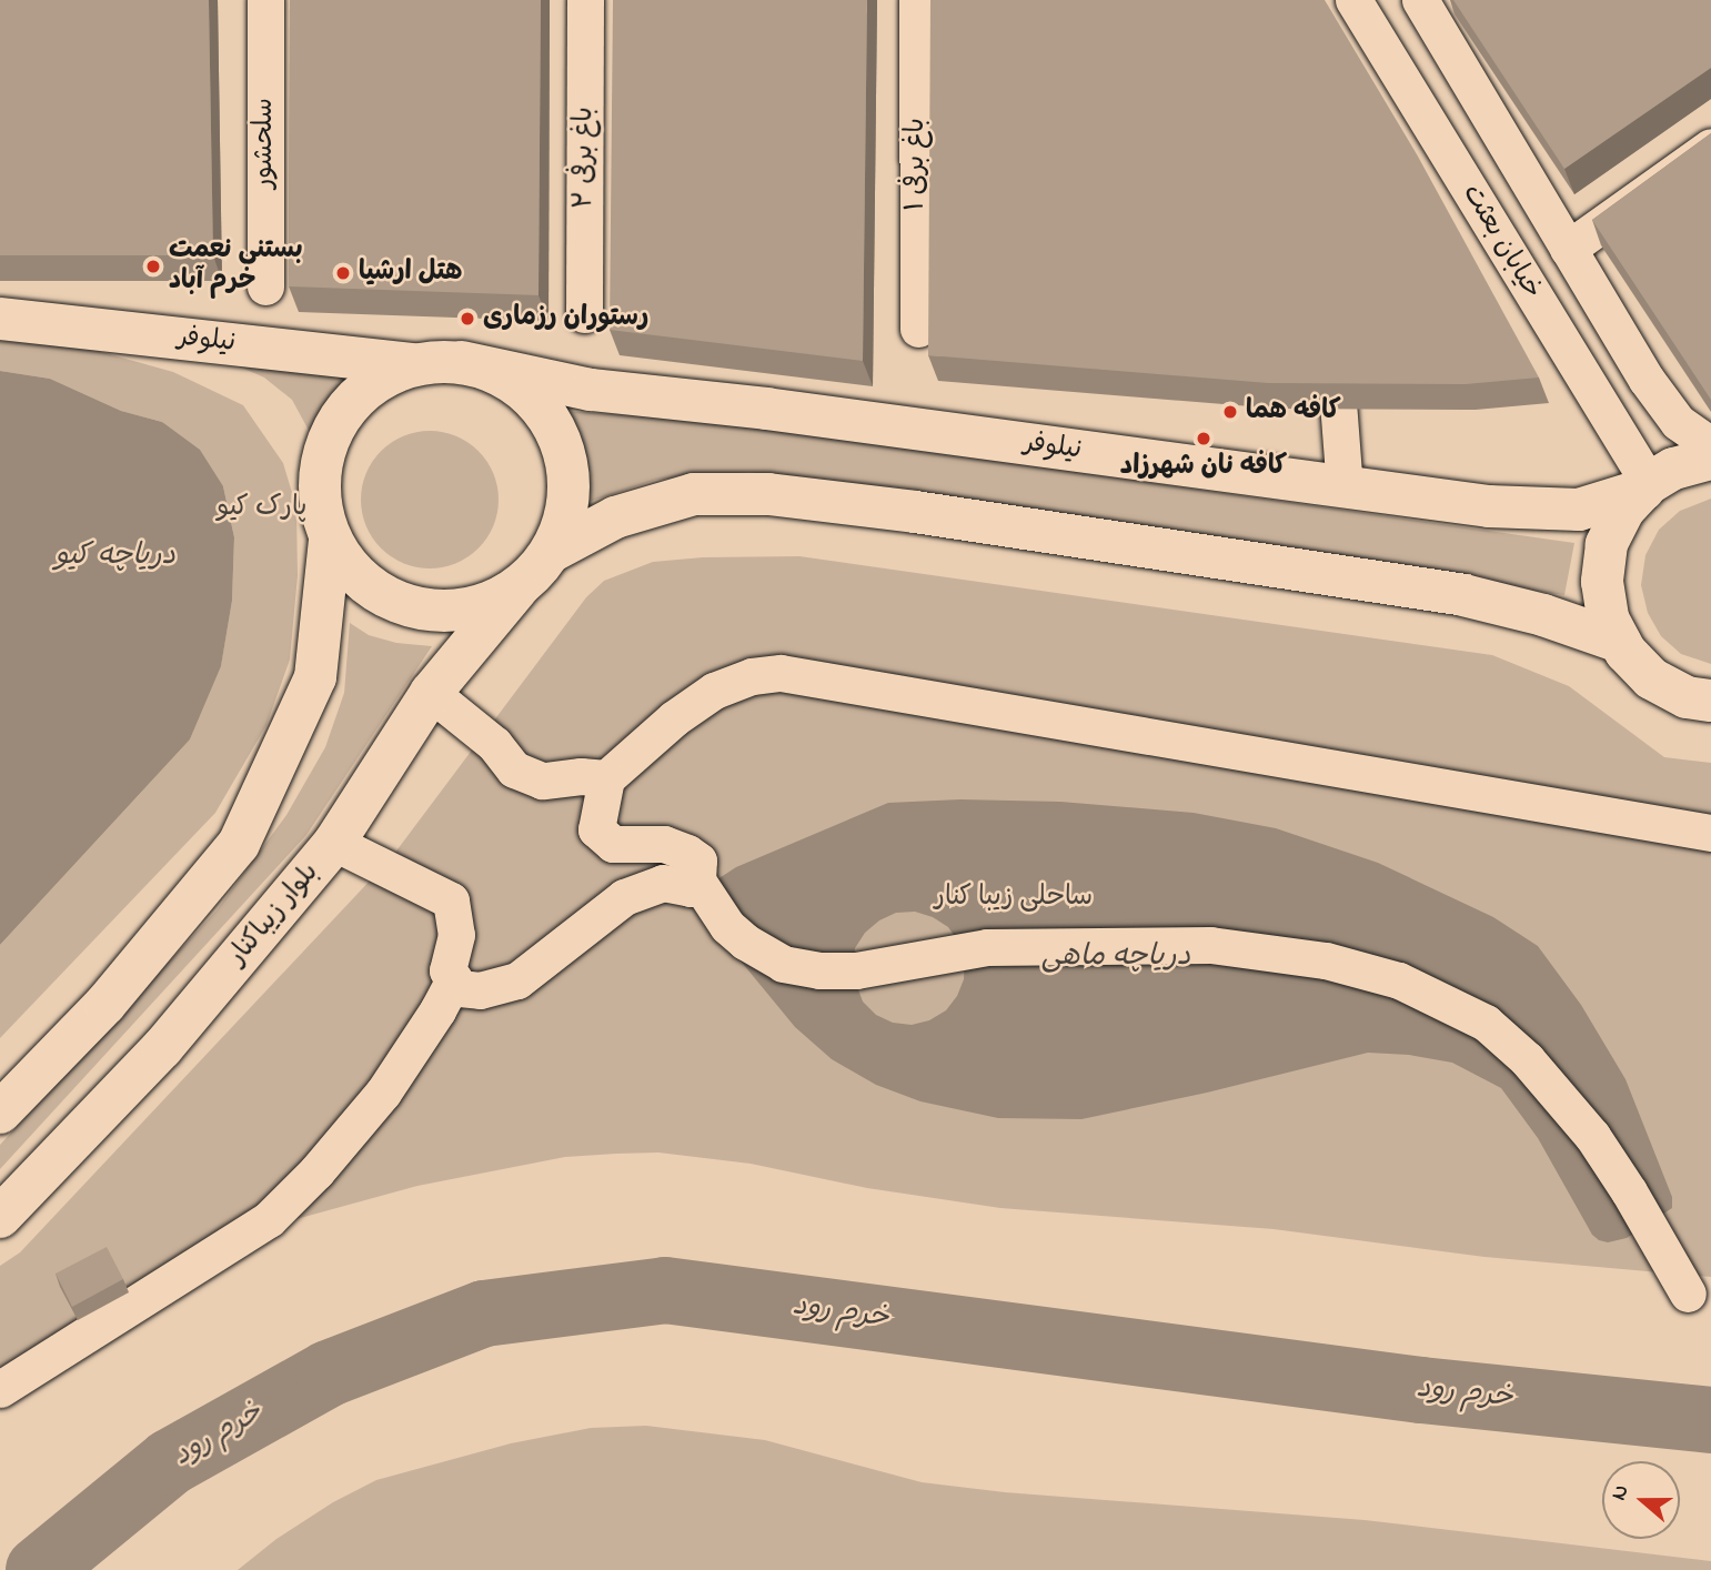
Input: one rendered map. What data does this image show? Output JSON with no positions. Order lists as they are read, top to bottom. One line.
{"streets":{"main road":["نیلوفر","بلوار زیباکنار"],"street":["سلحشور","باغ برفی ۲","باغ برفی ۱","خیابان بعثت"]},"crossings":[["خیابان بعثت","نیلوفر"],["نیلوفر","بلوار زیباکنار"]],"water":["دریاچه کیو","دریاچه ماهی","خرم رود"],"parks":["پارک کیو","ساحلی زیبا کنار"],"places":["بستنی نعمت خرم آباد","هتل ارشیا","رستوران رزماری","کافه هما","کافه نان شهرزاد"],"north":"left"}
